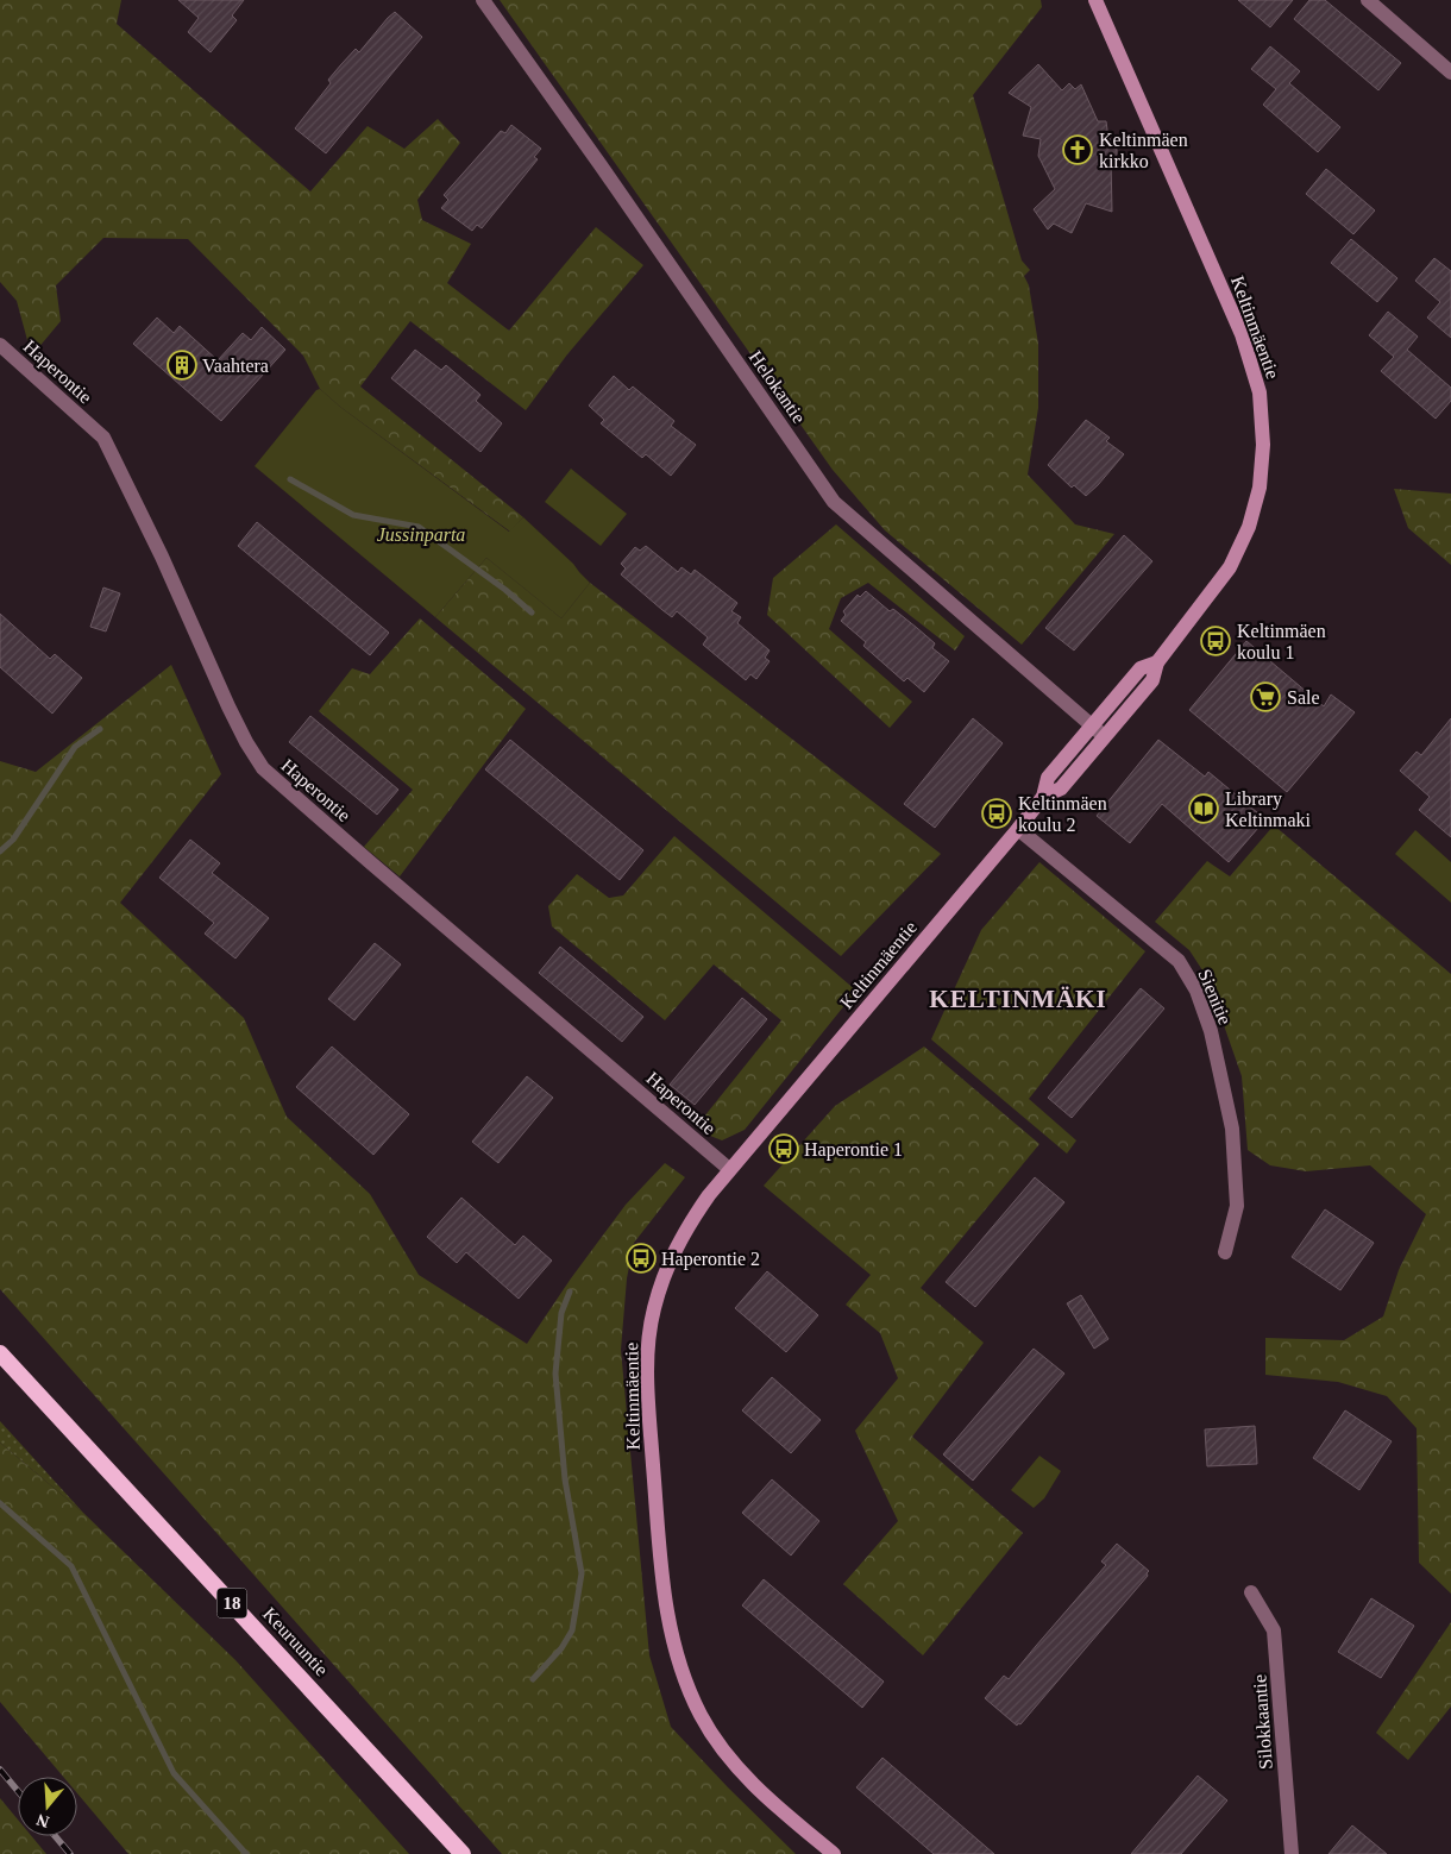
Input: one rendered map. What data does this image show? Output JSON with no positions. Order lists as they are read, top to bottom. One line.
{"streets":{"highway":["18","Keuruuntie"],"main road":["Keltinmäentie"],"street":["Haperontie","Helokantie","Sienitie","Silokkaantie"]},"crossings":[["Keltinmäentie","Haperontie"],["Keltinmäentie","Helokantie"],["Keltinmäentie","Sienitie"]],"districts":["KELTINMÄKI"],"parks":["Jussinparta"],"places":{"church":["Keltinmäen kirkko"],"building":["Vaahtera"],"bus stop":["Keltinmäen koulu 1","Keltinmäen koulu 2","Haperontie 1","Haperontie 2"],"supermarket":["Sale"],"library":["Library Keltinmaki"]},"north":"bottom"}
